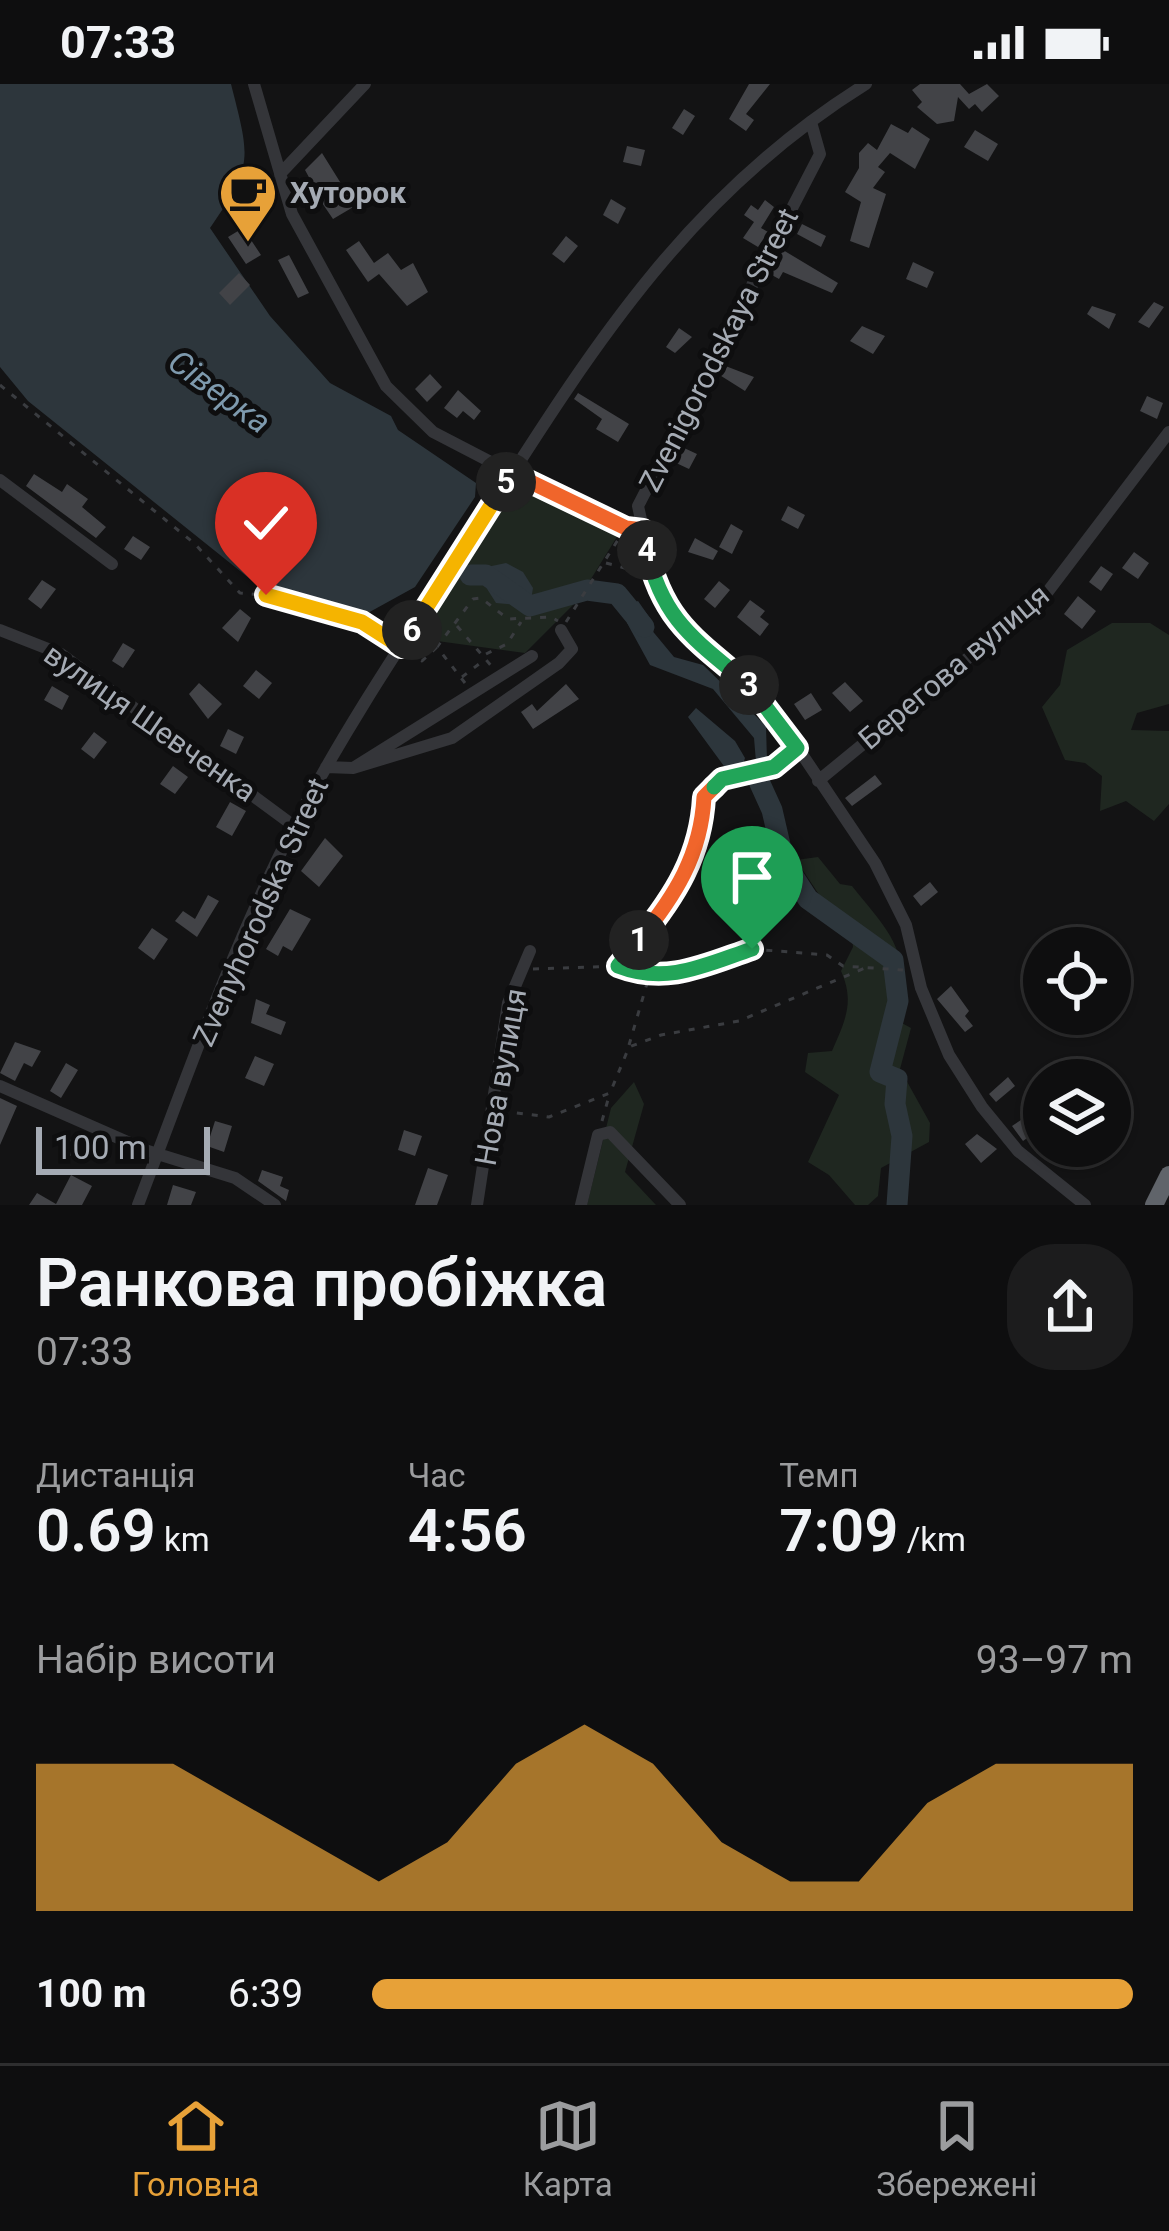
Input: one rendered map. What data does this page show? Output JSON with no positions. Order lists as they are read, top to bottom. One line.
{"streets":{"street":["Zvenigorodskaya Street","Берегова вулиця","вулиця Шевченка","Zvenyhorodska Street","Нова вулиця"]},"crossings":[["Zvenigorodskaya Street","Zvenyhorodska Street"],["вулиця Шевченка","Zvenyhorodska Street"]],"water":["Сіверка"],"places":{"cafe":["Хуторок"]},"scale_bar":"100 m","page":{"status":"07:33","pins":["5","4","6","3","1"],"scale":"100 m","heading":["Ранкова пробіжка","07:33"],"stats":[["Дистанція","0.69 km"],["Час","4:56"],["Темп","7:09 /km"]],"chart":["Набір висоти","93–97 m"],"list":[{"name":"100 m","note":"6:39"}],"tabs":["Головна","Карта","Збережені"]}}
